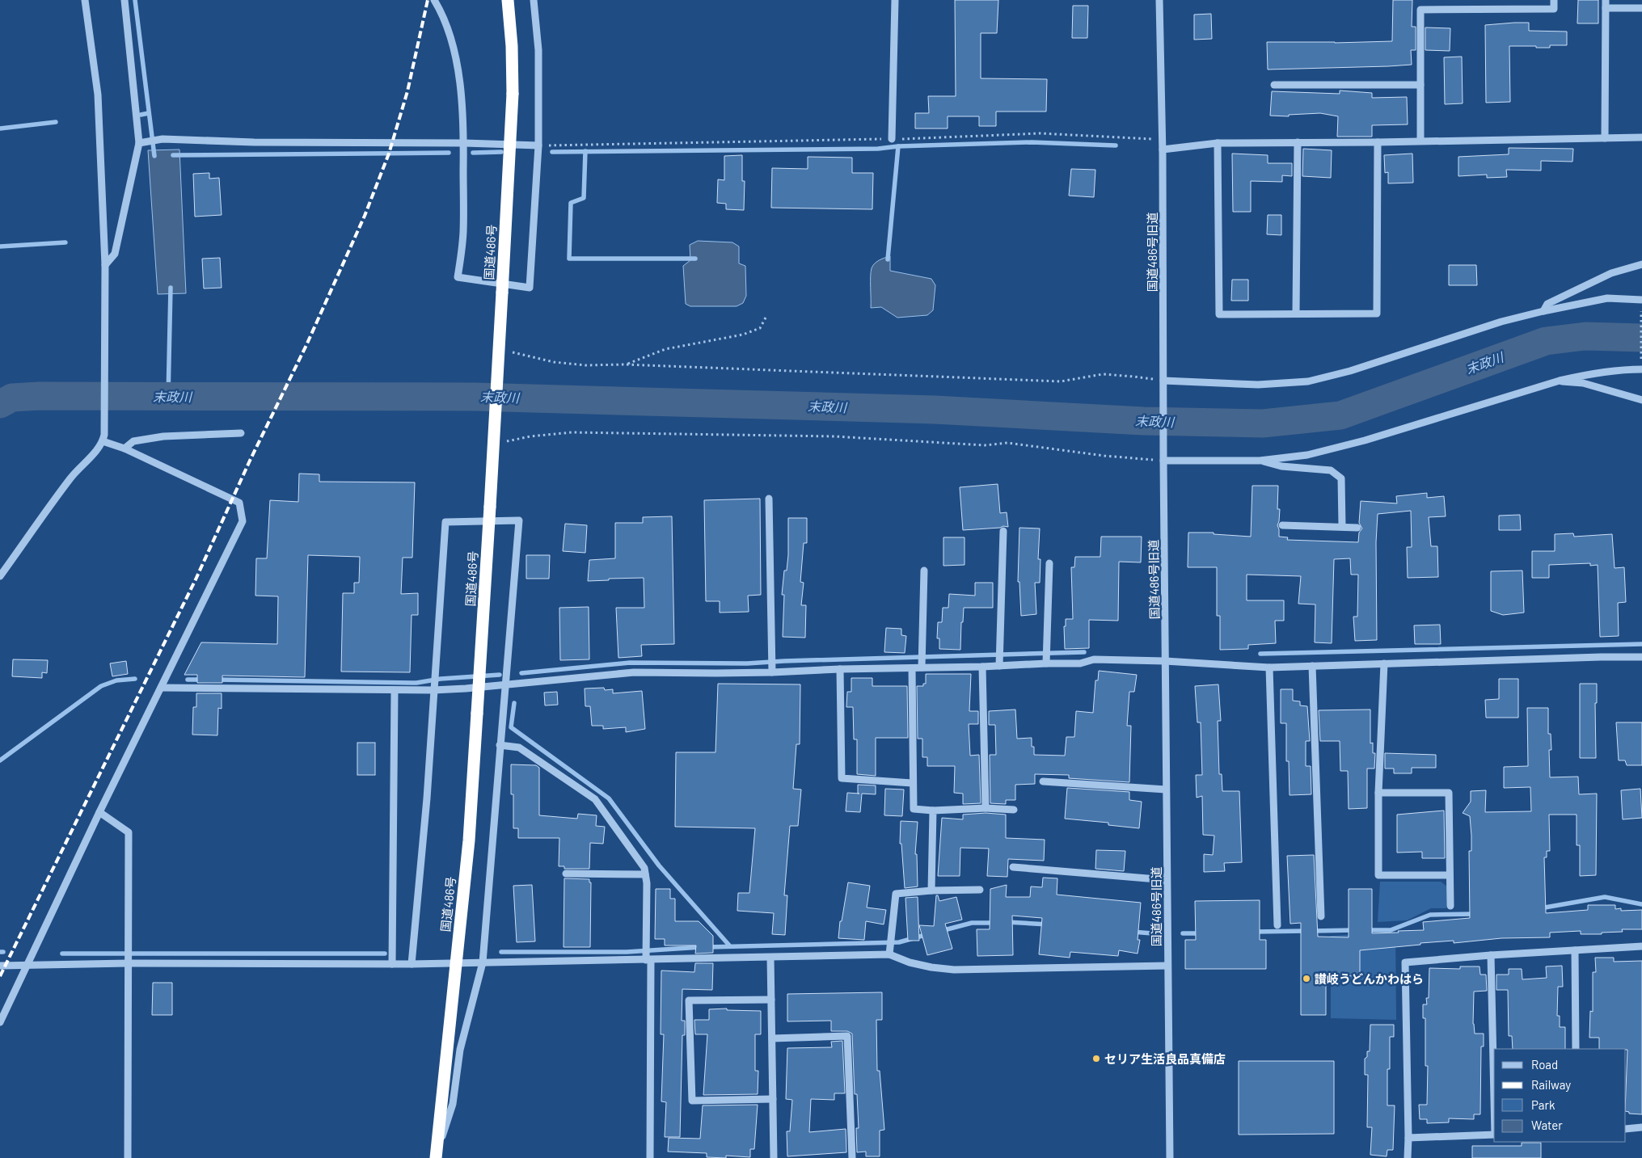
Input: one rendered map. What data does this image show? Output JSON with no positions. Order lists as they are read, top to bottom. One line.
{"streets":{"highway":["国道486号"],"street":["国道486号旧道"]},"water":["末政川"],"places":["讃岐うどんかわはら","セリア生活良品真備店"],"legend":["Road","Railway","Park","Water"]}
